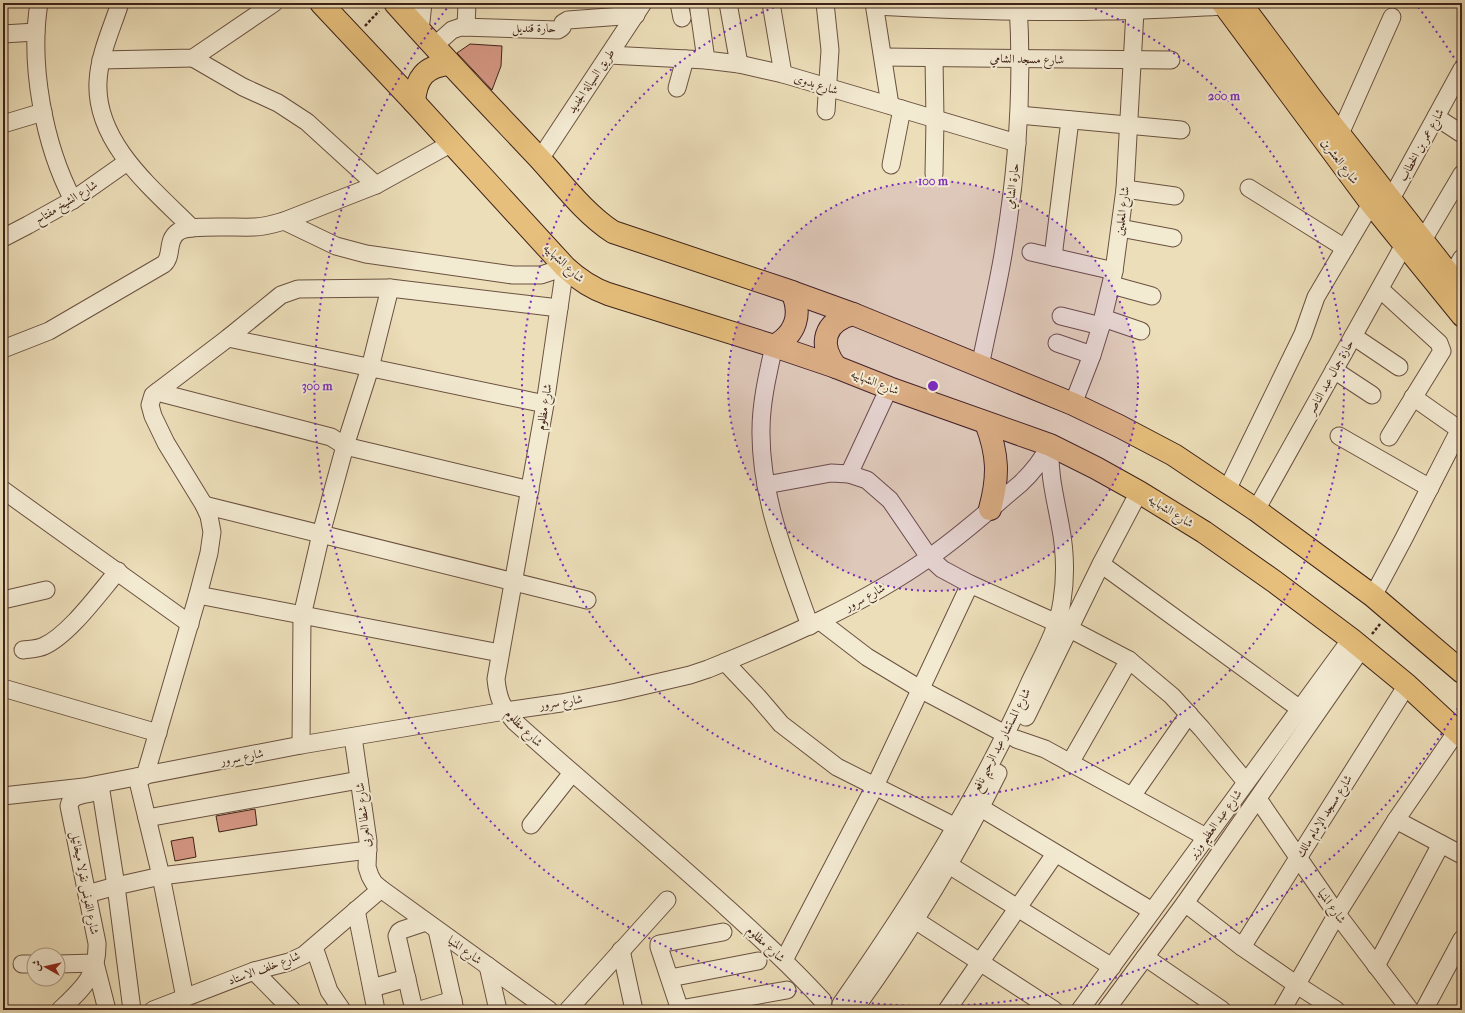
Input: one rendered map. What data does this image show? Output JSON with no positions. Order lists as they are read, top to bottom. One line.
{"streets":{"highway":["شارع الشهابيه"],"main road":["شارع العشرين"],"street":["حارة قنديل","شارع مسجد الشامي","طريق السيالة الجديد","شارع بدوى","شارع عمر بن الخطاب","حارة الشامي","شارع الشيخ مفتاح","شارع المعلمين","حارة جمال عبد الناصر","شارع مظلوم","شارع سرور","شارع المستشار عبد الرحيم نافع","شارع شطا العربى","شارع مسجد الإمام مالك","شارع عبد العظيم وزير","شارع الفونس نقولا ميخائيل","شارع المنيا","شارع خلف الاستاد"]},"crossings":[["حارة قنديل","طريق السيالة الجديد"],["شارع مسجد الشامي","حارة الشامي"],["شارع مسجد الشامي","شارع المعلمين"],["طريق السيالة الجديد","شارع بدوى"],["شارع بدوى","حارة الشامي"],["شارع عمر بن الخطاب","شارع العشرين"],["شارع العشرين","حارة جمال عبد الناصر"],["شارع الشهابيه","شارع مظلوم"],["شارع الشهابيه","شارع سرور"],["شارع الشهابيه","شارع المستشار عبد الرحيم نافع"],["شارع الشهابيه","شارع مسجد الإمام مالك"],["شارع الشهابيه","شارع عبد العظيم وزير"],["شارع مظلوم","شارع سرور"],["شارع سرور","شارع المستشار عبد الرحيم نافع"],["شارع سرور","شارع شطا العربى"],["شارع سرور","شارع الفونس نقولا ميخائيل"],["شارع شطا العربى","شارع المنيا"],["شارع شطا العربى","شارع خلف الاستاد"],["شارع مسجد الإمام مالك","شارع المنيا"],["شارع عبد العظيم وزير","شارع المنيا"],["شارع المنيا","شارع خلف الاستاد"]],"north":"left","rings":["200 m","100 m","300 m"]}
